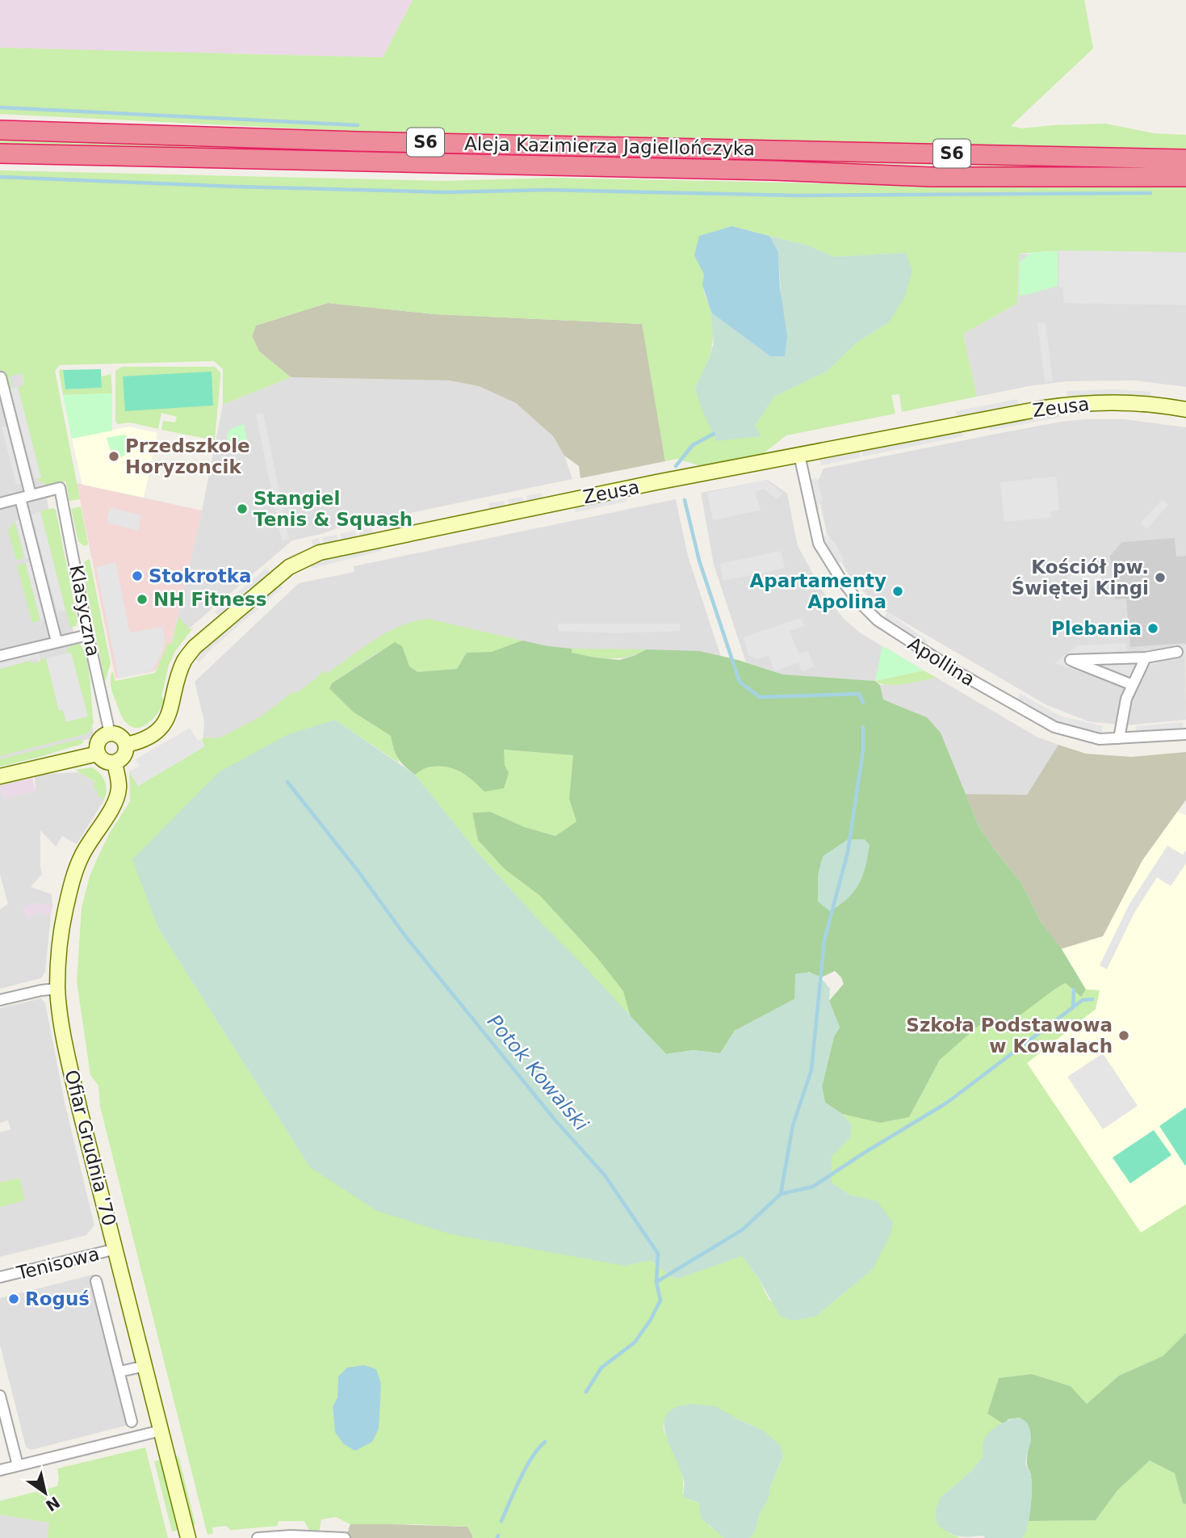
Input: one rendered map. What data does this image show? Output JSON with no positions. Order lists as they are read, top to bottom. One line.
{"streets":{"highway":["S6","Aleja Kazimierza Jagiellończyka"],"street":["Zeusa","Klasyczna","Apollina","Ofiar Grudnia '70","Tenisowa"]},"crossings":[["Zeusa","Klasyczna"],["Zeusa","Apollina"],["Zeusa","Ofiar Grudnia '70"],["Klasyczna","Ofiar Grudnia '70"],["Ofiar Grudnia '70","Tenisowa"]],"water":["Potok Kowalski"],"places":["Przedszkole Horyzoncik","Stangiel Tenis & Squash","Stokrotka","Kościół pw. Świętej Kingi","Apartamenty Apolina","NH Fitness","Plebania","Szkoła Podstawowa w Kowalach","Roguś"],"north":"bottom right"}
